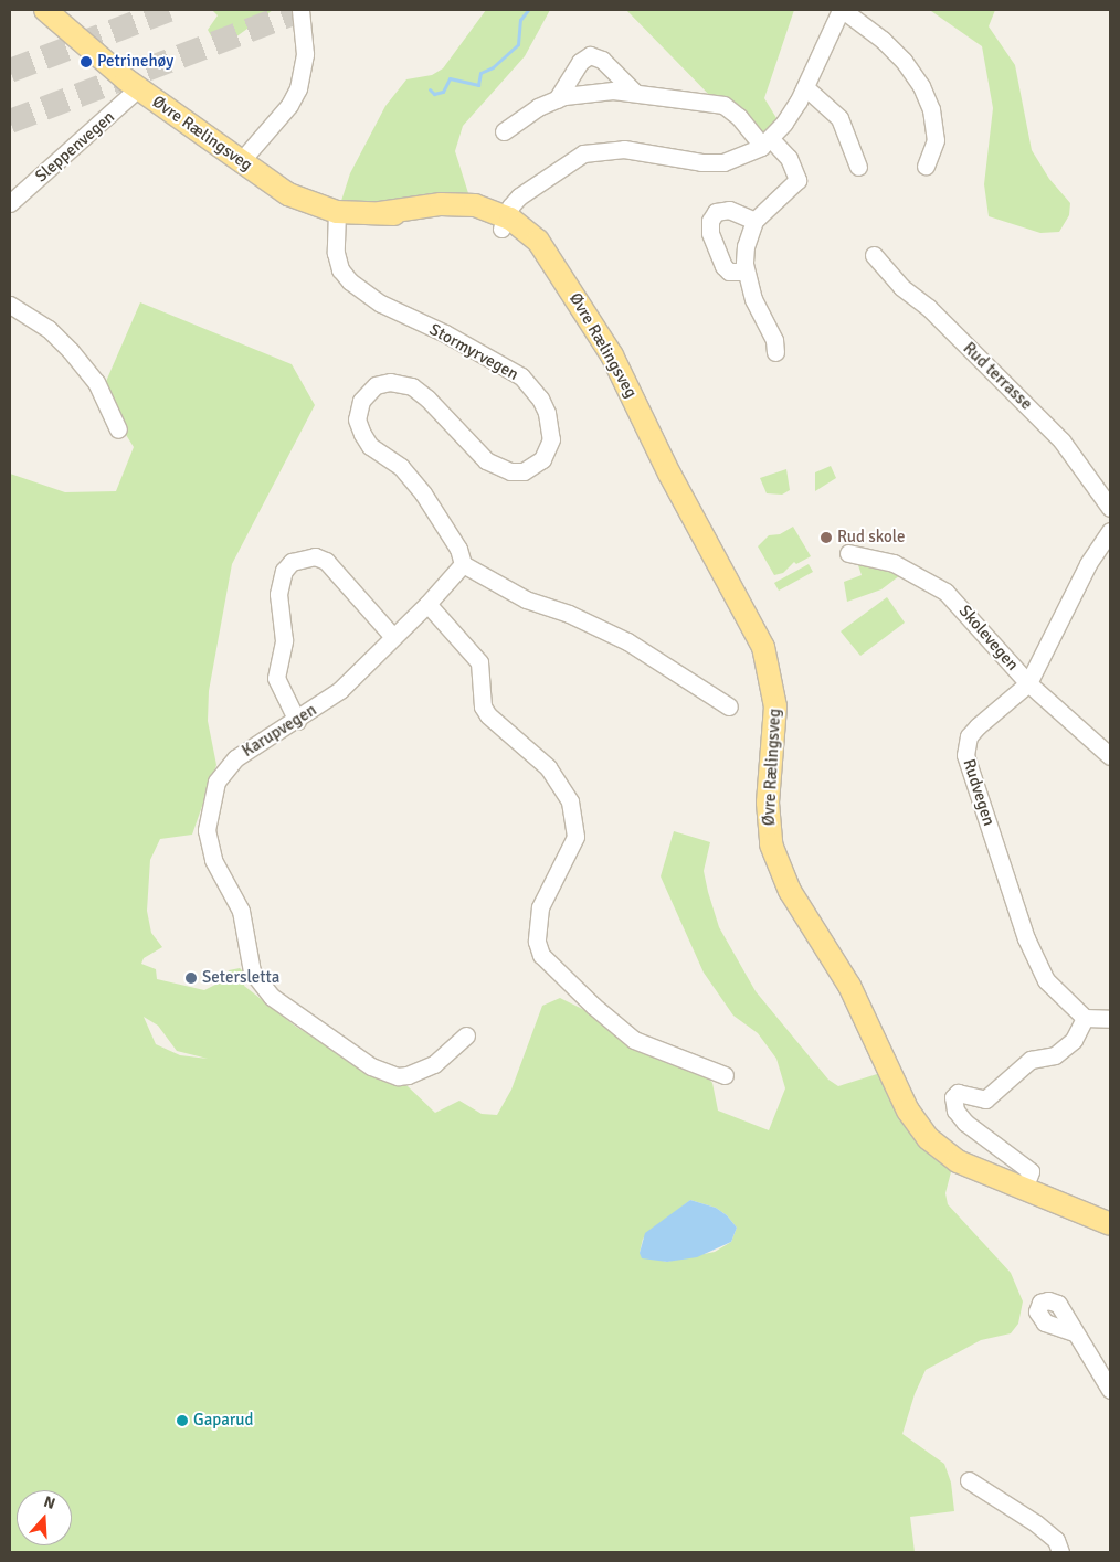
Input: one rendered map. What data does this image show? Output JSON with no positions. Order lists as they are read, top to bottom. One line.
{"streets":{"main road":["Øvre Rælingsveg"],"street":["Sleppenvegen","Stormyrvegen","Rud terrasse","Skolevegen","Karupvegen","Rudvegen"]},"crossings":[["Øvre Rælingsveg","Sleppenvegen"],["Øvre Rælingsveg","Stormyrvegen"],["Stormyrvegen","Karupvegen"],["Skolevegen","Rudvegen"]],"places":["Petrinehøy","Rud skole","Setersletta","Gaparud"],"north":"top"}
